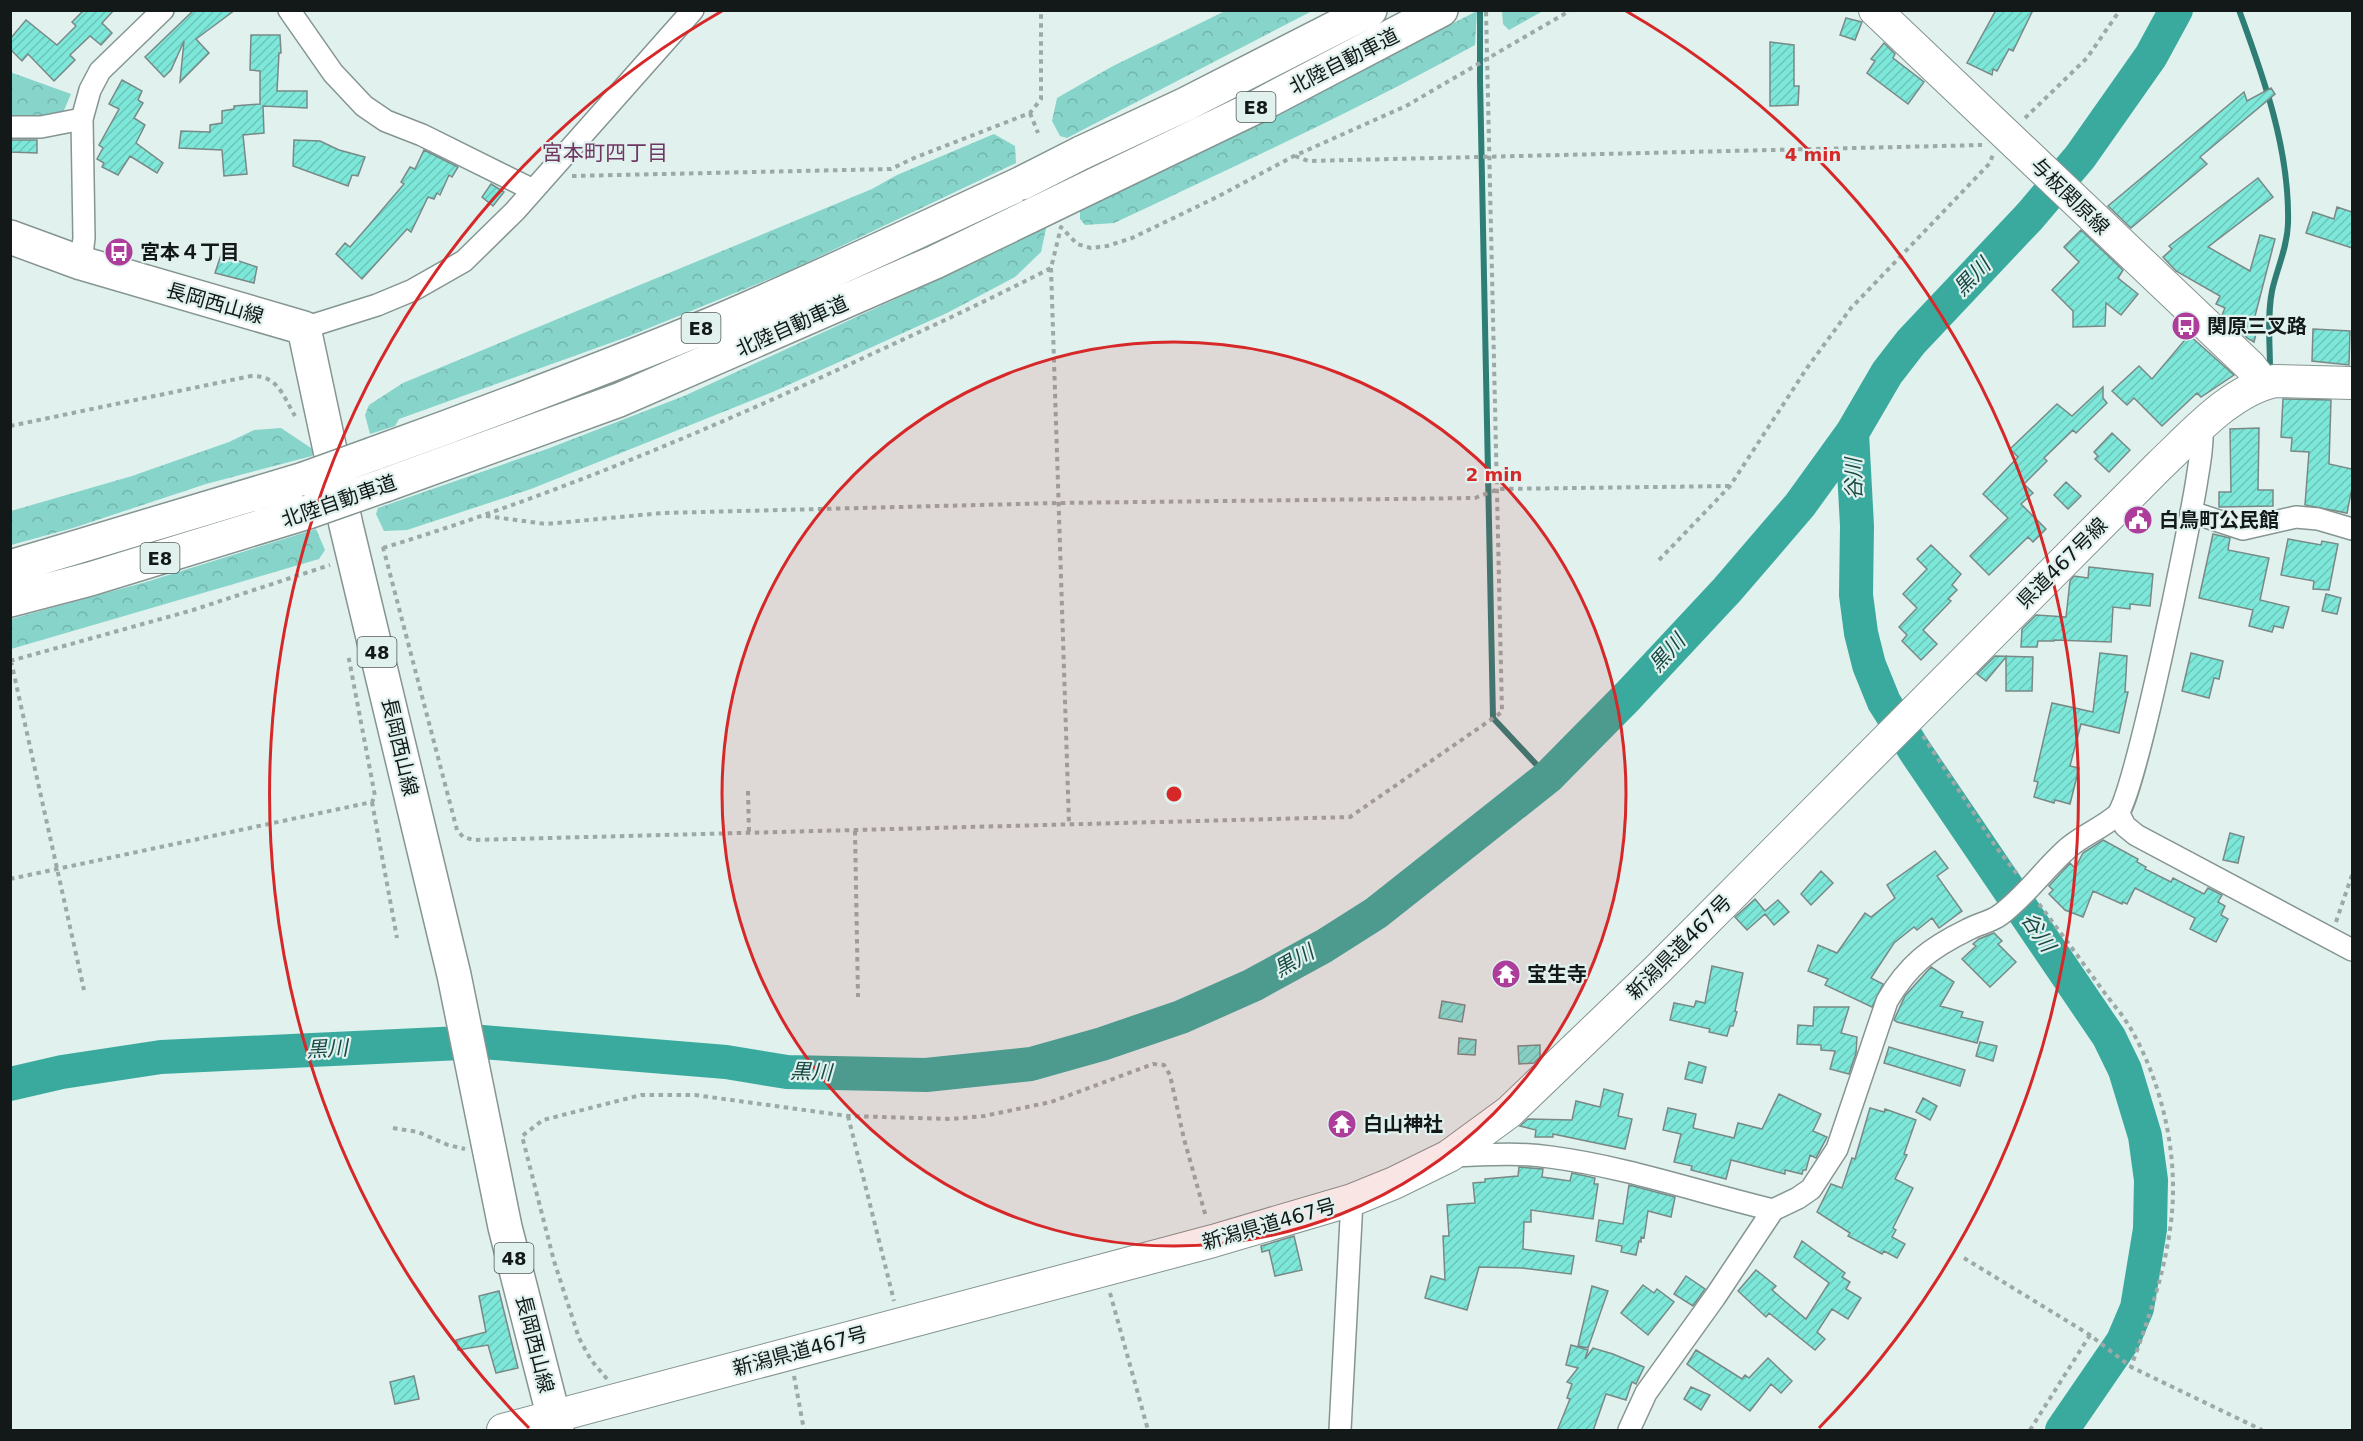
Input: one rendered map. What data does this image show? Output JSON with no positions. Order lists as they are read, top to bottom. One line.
{"streets":{"main road":["北陸自動車道","E8","与板関原線","長岡西山線","県道467号線","48","新潟県道467号"]},"crossings":[["与板関原線","県道467号線"],["長岡西山線","新潟県道467号"],["県道467号線","新潟県道467号"]],"districts":["宮本町四丁目"],"water":["黒川","谷川"],"places":{"bus stop":["宮本４丁目","関原三叉路"],"public building":["白鳥町公民館"],"temple":["宝生寺","白山神社"]},"rings":["4 min","2 min"]}
